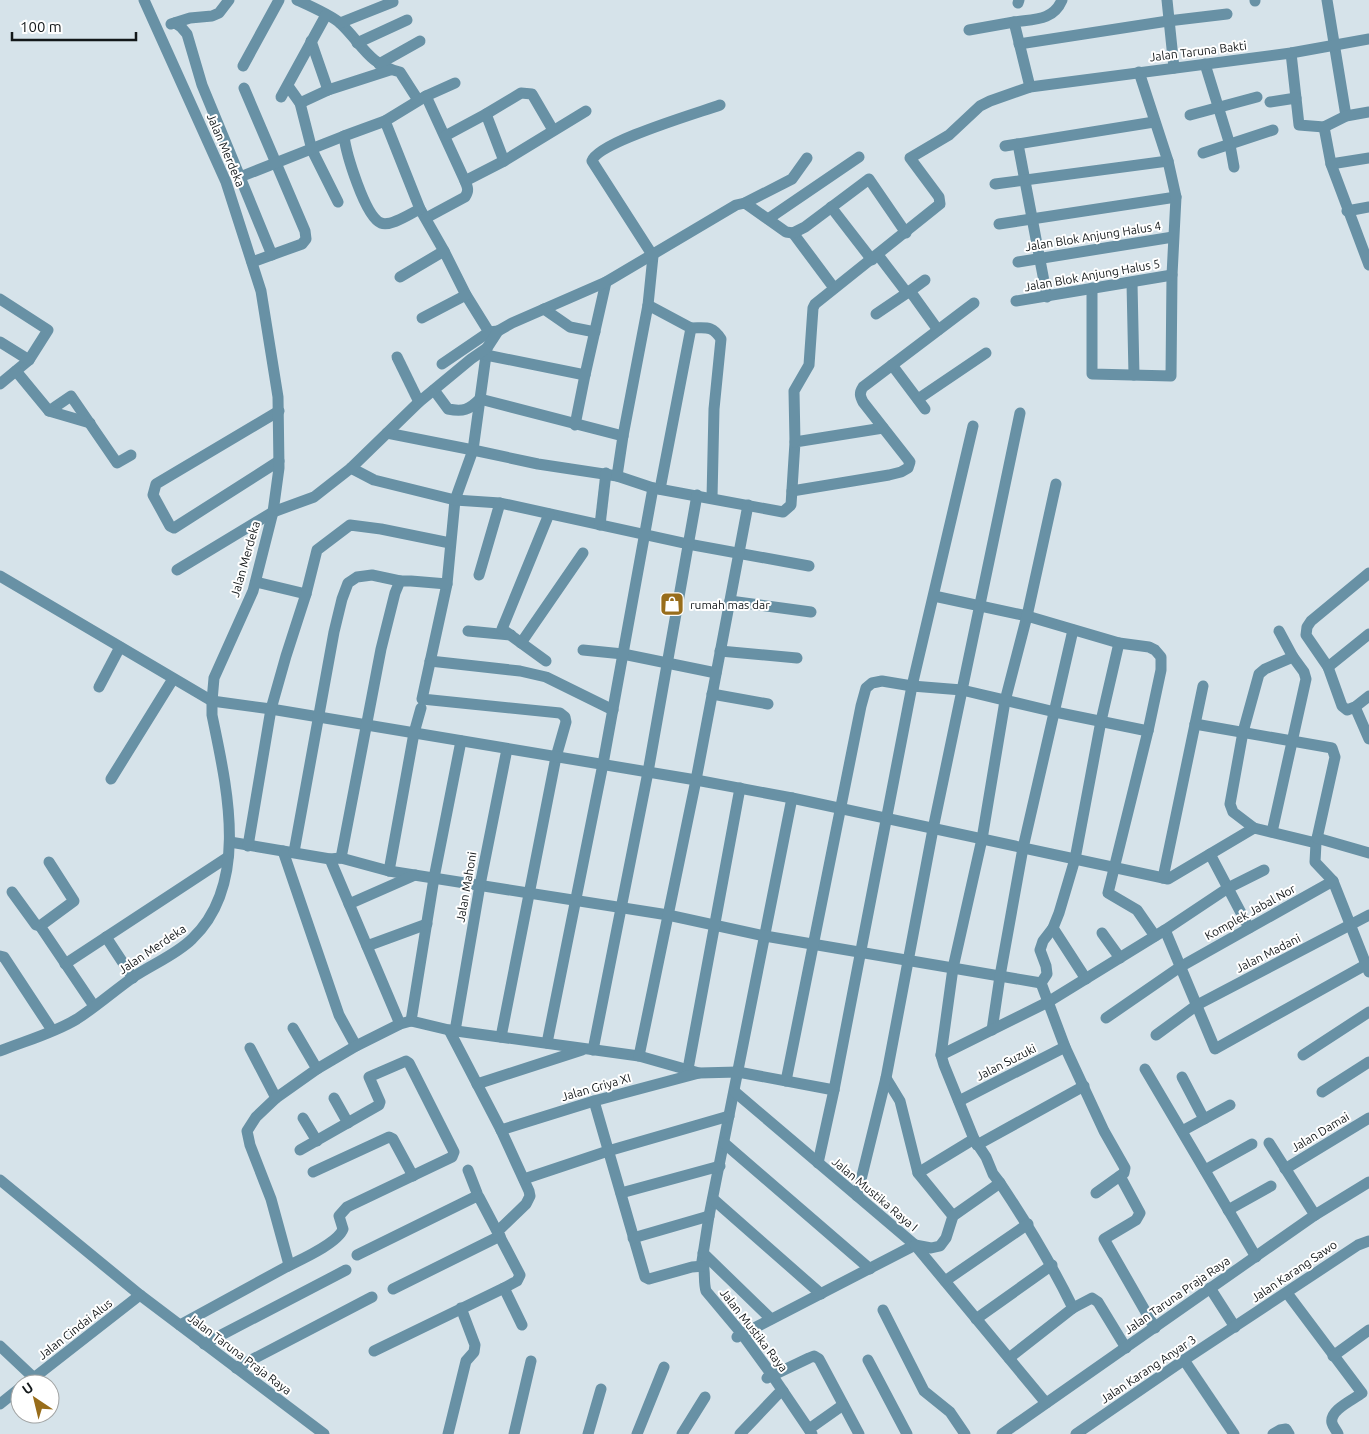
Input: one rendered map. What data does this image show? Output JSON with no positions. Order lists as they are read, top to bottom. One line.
{"streets":{"street":["Jalan Taruna Bakti","Jalan Merdeka","Jalan Blok Anjung Halus 4","Jalan Blok Anjung Halus 5","Jalan Mahoni","Komplek Jabal Nor","Jalan Madani","Jalan Suzuki","Jalan Griya XI","Jalan Damai","Jalan Mustika Raya I","Jalan Karang Sawo","Jalan Taruna Praja Raya","Jalan Cindai Alus","Jalan Mustika Raya","Jalan Karang Anyar 3"]},"crossings":[["Jalan Mustika Raya I","Jalan Mustika Raya"],["Jalan Karang Sawo","Jalan Karang Anyar 3"],["Jalan Taruna Praja Raya","Jalan Cindai Alus"]],"places":{"shop":["rumah mas dar"]},"scale_bar":"100 m","north":"top left"}
